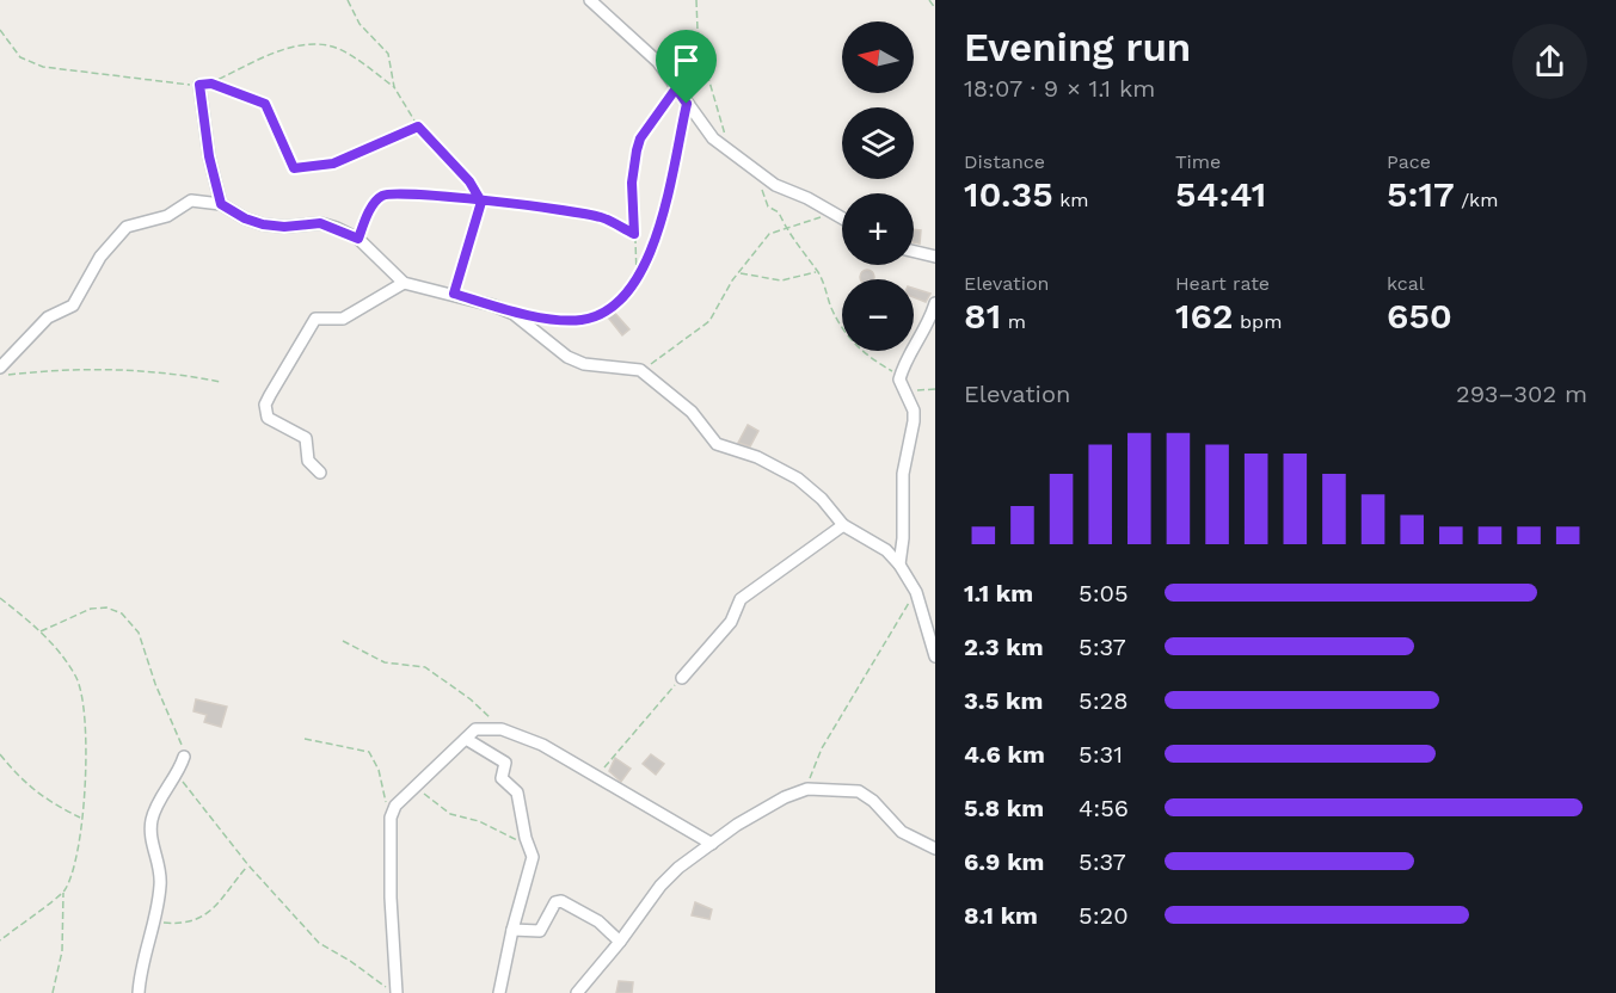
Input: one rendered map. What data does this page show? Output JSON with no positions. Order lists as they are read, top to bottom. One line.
{"north":"left","page":{"heading":["Evening run","18:07 · 9 × 1.1 km"],"map_buttons":["+","−"],"stats":[["Distance","10.35 km"],["Time","54:41"],["Pace","5:17 /km"],["Elevation","81 m"],["Heart rate","162 bpm"],["kcal","650"]],"chart":["Elevation","293–302 m"],"list":[{"name":"1.1 km","note":"5:05"},{"name":"2.3 km","note":"5:37"},{"name":"3.5 km","note":"5:28"},{"name":"4.6 km","note":"5:31"},{"name":"5.8 km","note":"4:56"},{"name":"6.9 km","note":"5:37"},{"name":"8.1 km","note":"5:20"}]}}
